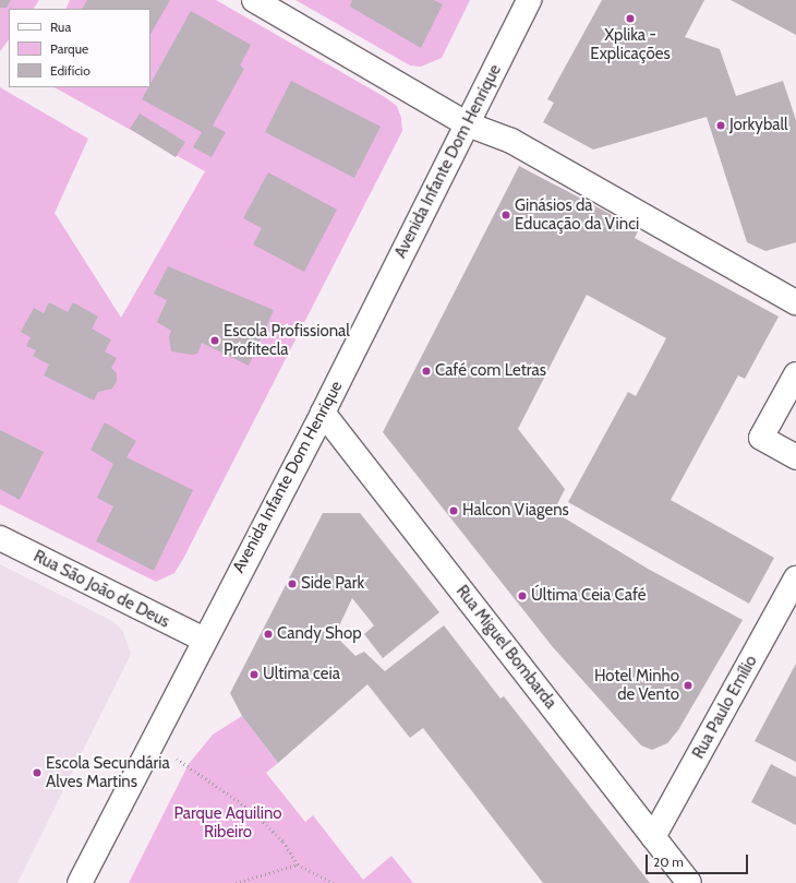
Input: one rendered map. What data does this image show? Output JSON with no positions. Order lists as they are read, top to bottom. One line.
{"streets":{"main road":["Avenida Infante Dom Henrique","Rua São João de Deus","Rua Miguel Bombarda","Rua Paulo Emílio"]},"crossings":[["Avenida Infante Dom Henrique","Rua São João de Deus"],["Avenida Infante Dom Henrique","Rua Miguel Bombarda"],["Rua Miguel Bombarda","Rua Paulo Emílio"]],"parks":["Parque Aquilino Ribeiro"],"places":["Xplika - Explicações","Jorkyball","Ginásios da Educação da Vinci","Escola Profissional Profitecla","Café com Letras","Halcon Viagens","Side Park","Última Ceia Café","Candy Shop","Ultima ceia","Hotel Minho de Vento","Escola Secundária Alves Martins"],"legend":["Rua","Parque","Edifício"],"scale_bar":"20 m"}
